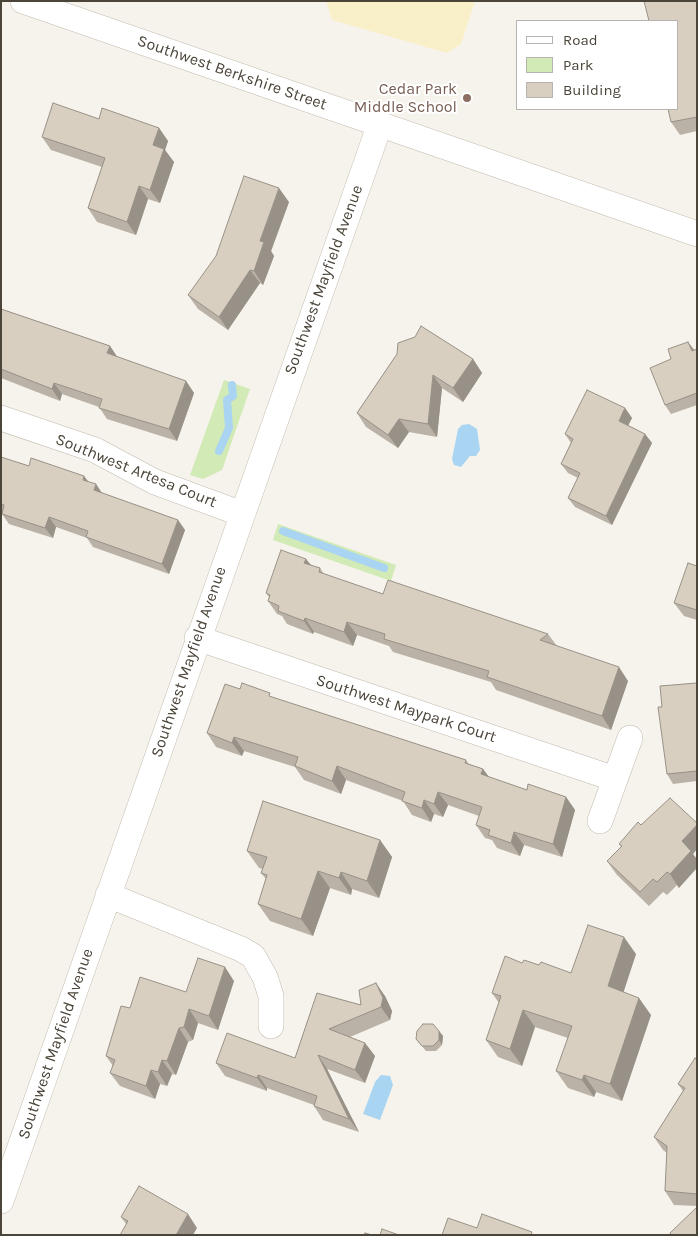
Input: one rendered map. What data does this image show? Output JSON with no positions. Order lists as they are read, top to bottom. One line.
{"streets":{"street":["Southwest Berkshire Street","Southwest Mayfield Avenue","Southwest Artesa Court","Southwest Maypark Court"]},"crossings":[["Southwest Berkshire Street","Southwest Mayfield Avenue"],["Southwest Mayfield Avenue","Southwest Artesa Court"],["Southwest Mayfield Avenue","Southwest Maypark Court"]],"places":["Cedar Park Middle School"],"legend":["Road","Park","Building"]}
